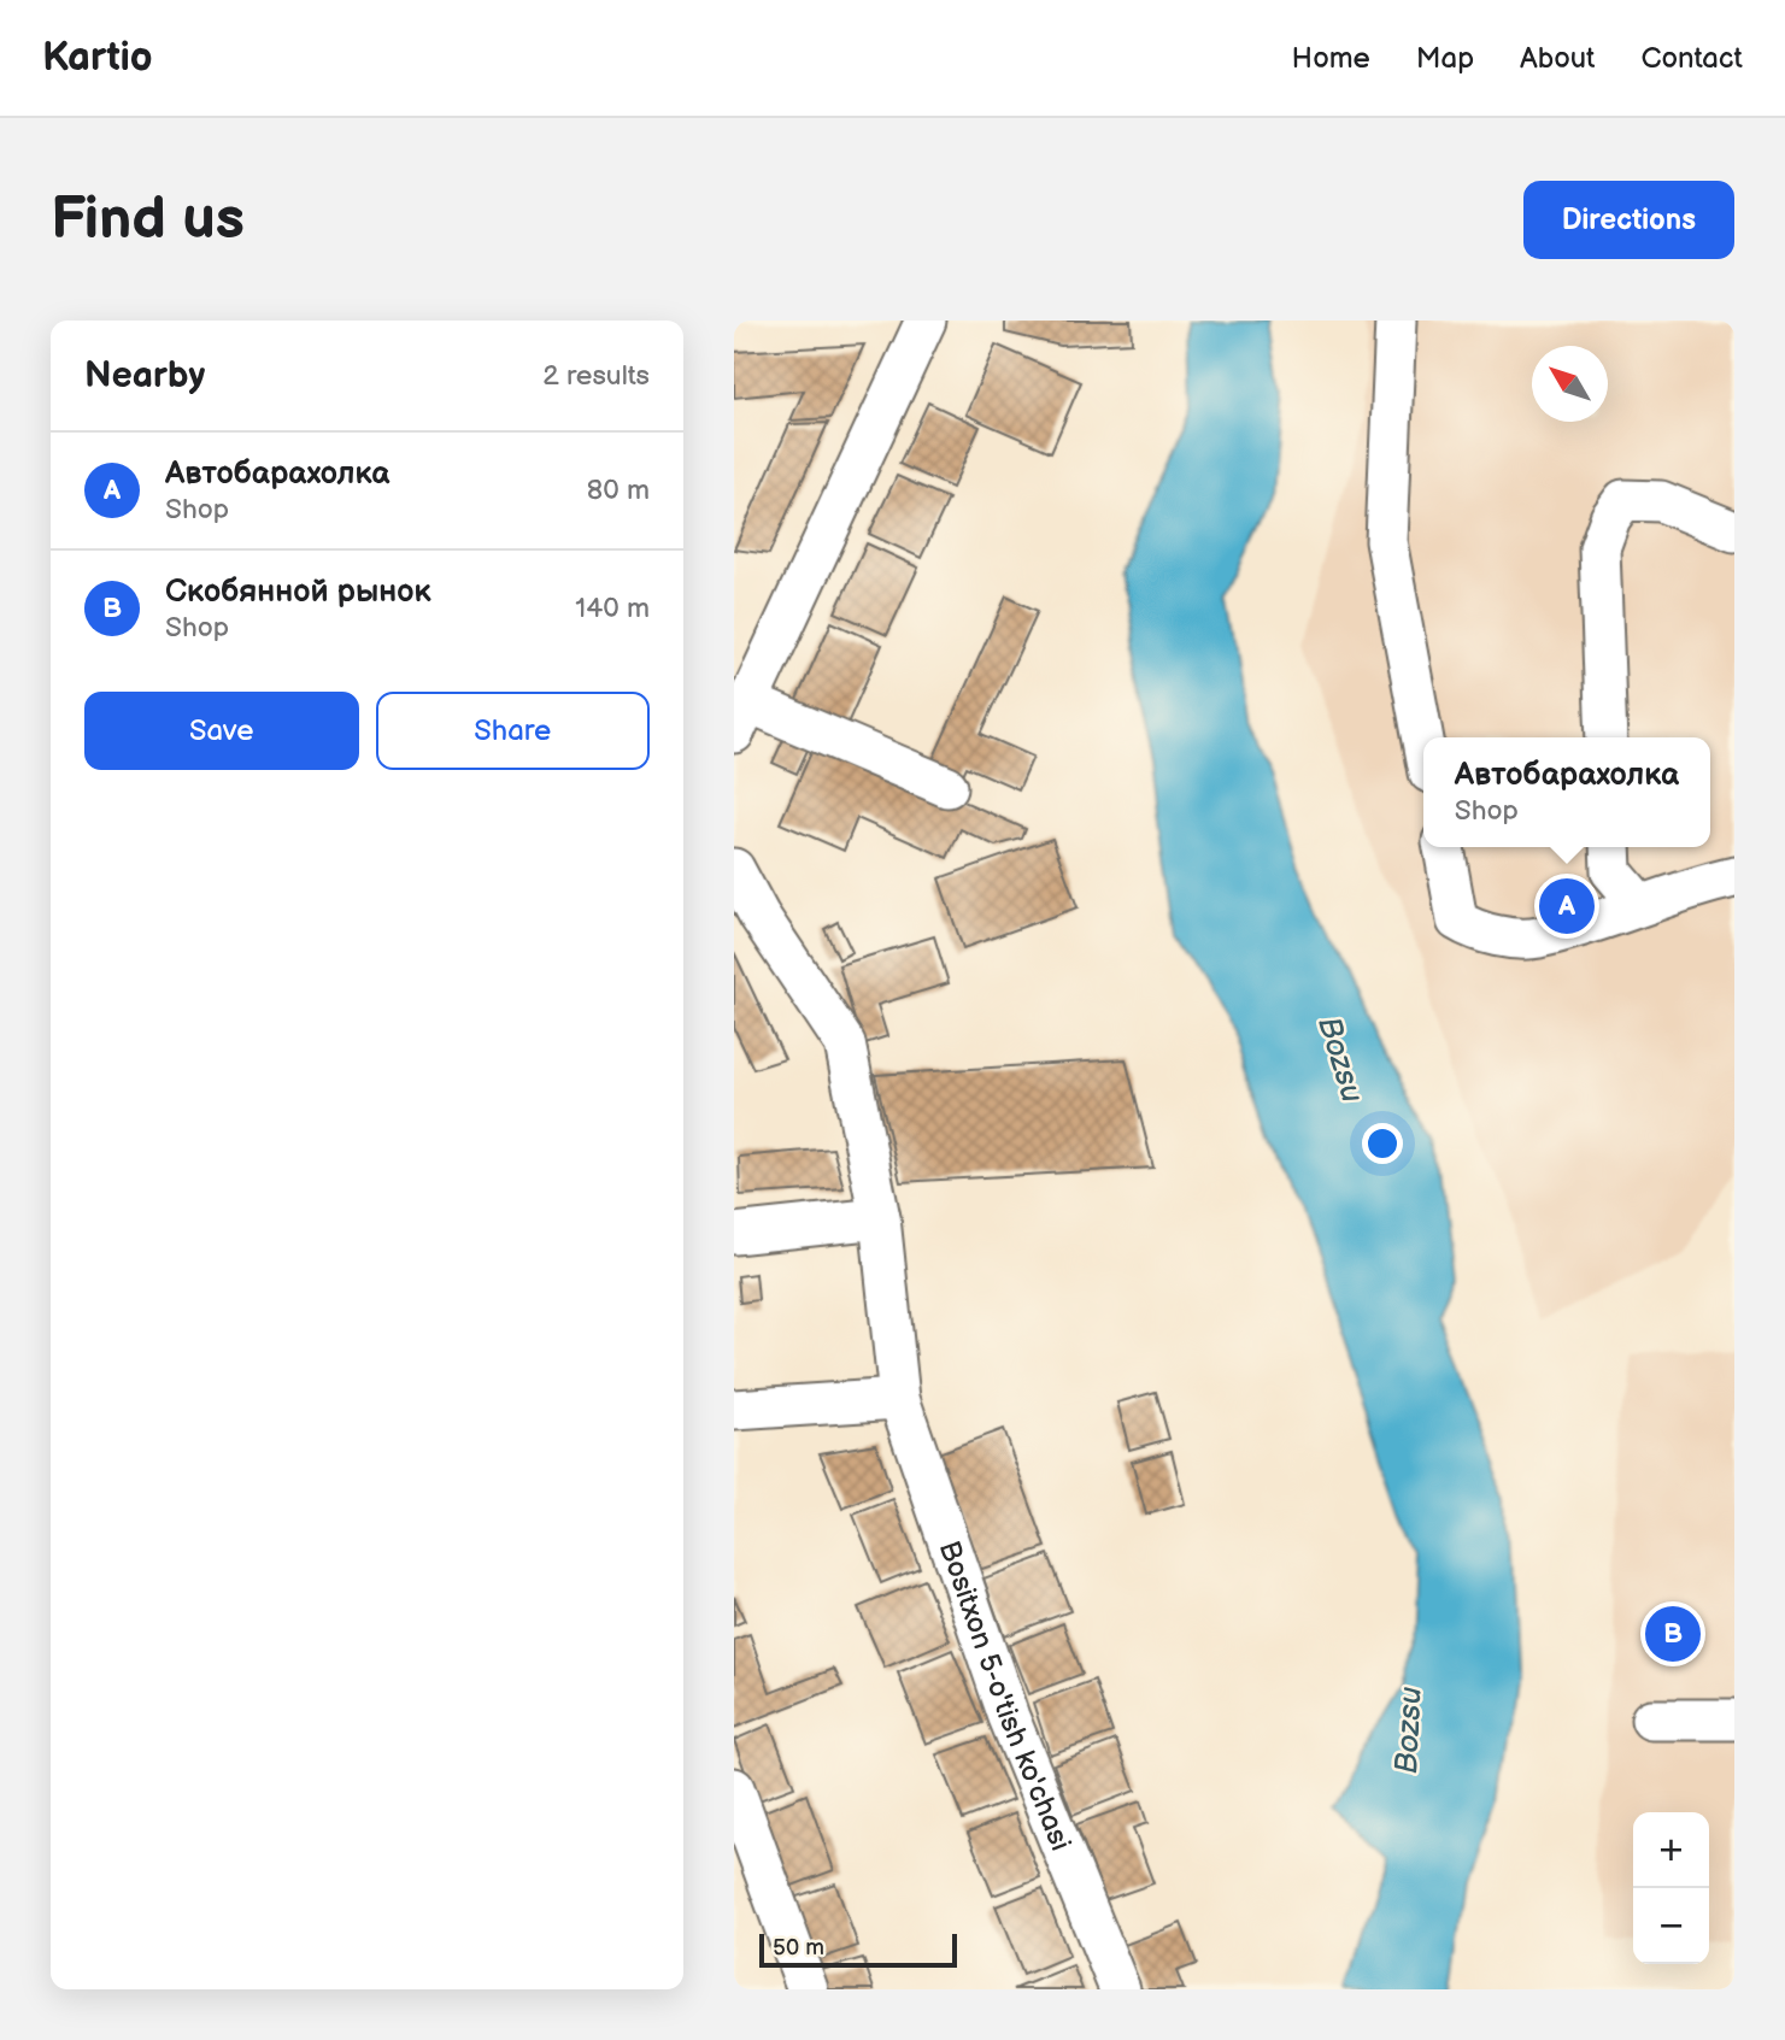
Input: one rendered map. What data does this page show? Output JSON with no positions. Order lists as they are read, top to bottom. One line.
{"streets":{"street":["Bositxon 5-o'tish ko'chasi"]},"water":["Bozsu"],"scale_bar":"50 m","north":"top left","page":{"header":"Kartio","nav":["Home","Map","About","Contact"],"buttons":["Directions",["Save","Share"]],"title":"Find us","heading":["Nearby","2 results"],"list":[{"mark":"A","name":"Автобарахолка","note":"Shop","value":"80 m"},{"mark":"B","name":"Скобянной рынок","note":"Shop","value":"140 m"}],"popup":["Автобарахолка","Shop"],"pins":["A","B"],"map_buttons":["+","−"],"scale":"50 m"}}
